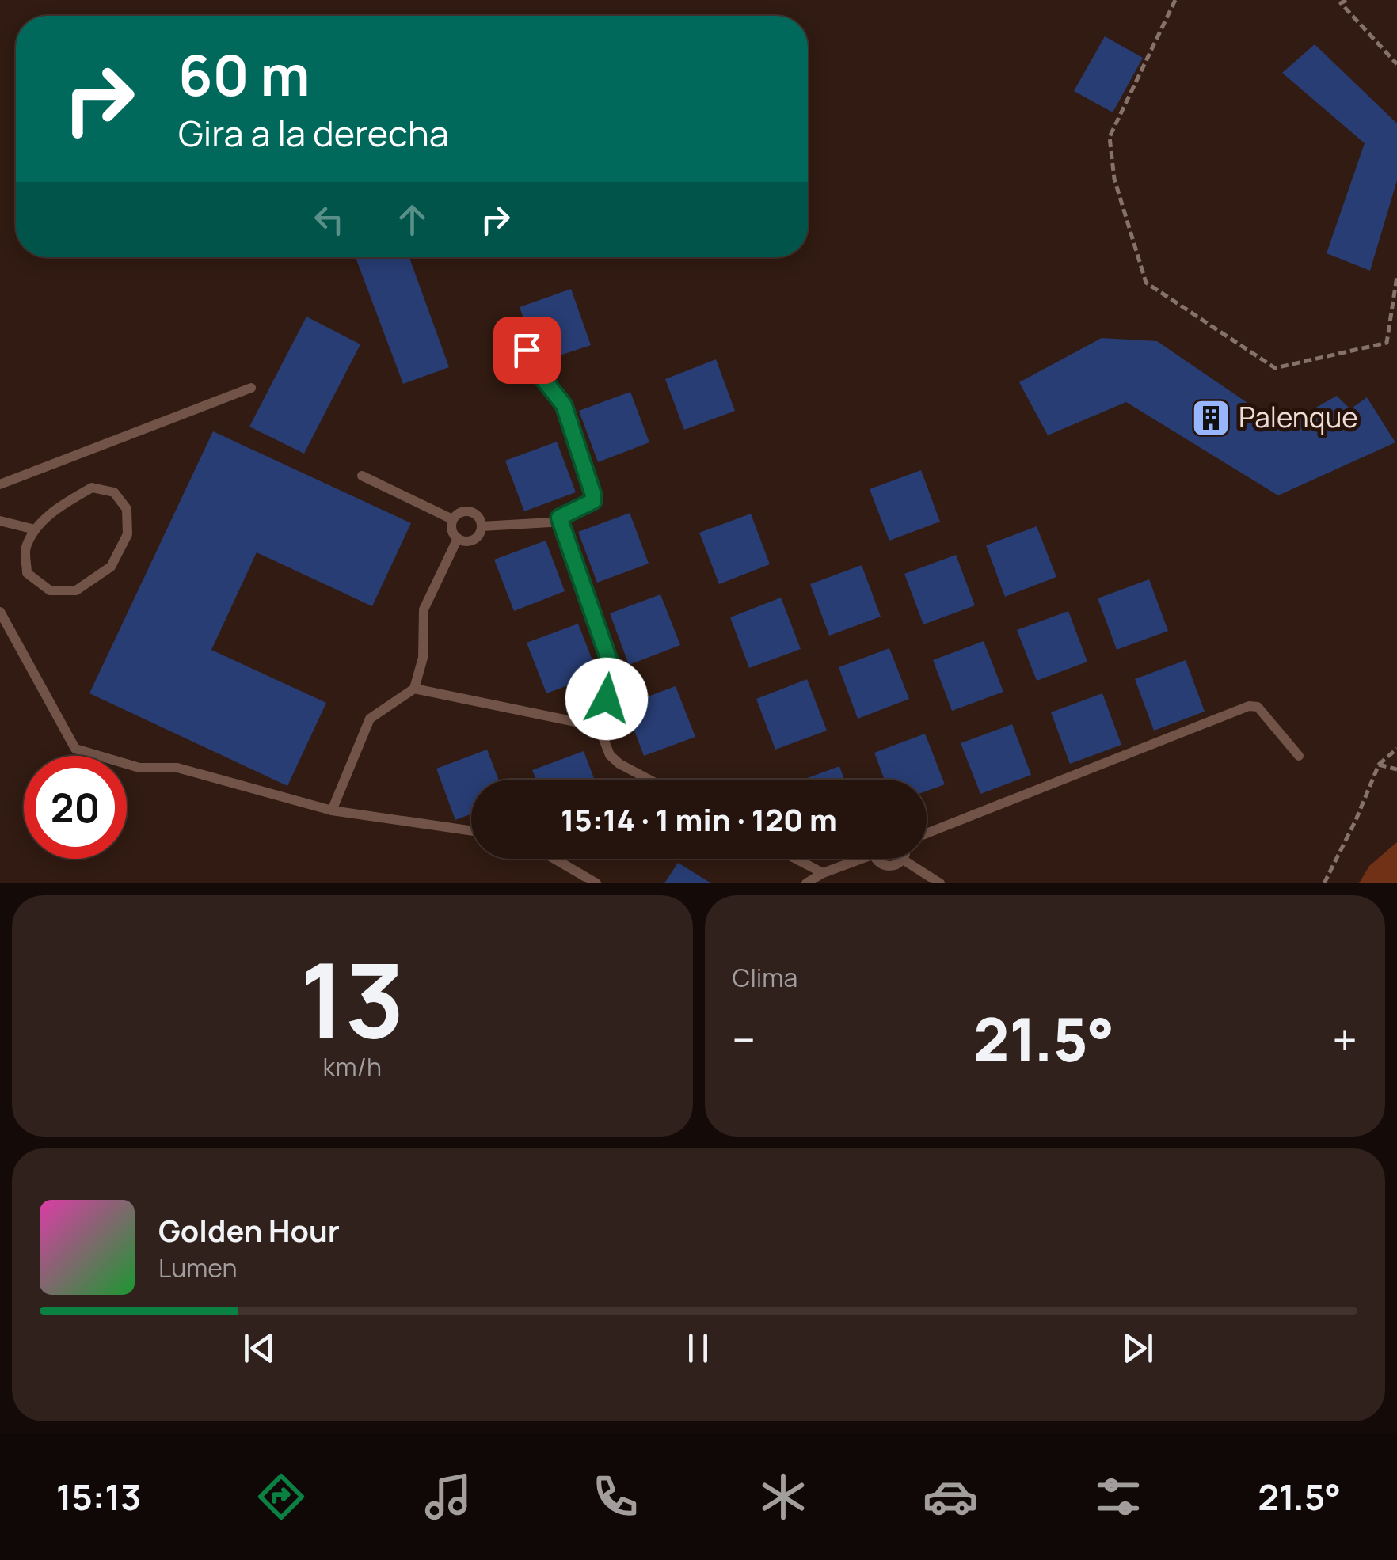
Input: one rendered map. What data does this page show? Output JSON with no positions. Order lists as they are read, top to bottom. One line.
{"places":{"building":["Palenque"]},"page":{"turn":["60 m","Gira a la derecha"],"limit":"20","trip":"15:14 · 1 min · 120 m","tile":[["13","km/h"],"Clima"],"heat":["−","21.5°","+"],"song":["Golden Hour","Lumen"],"tabs":["15:13","21.5°"]}}
